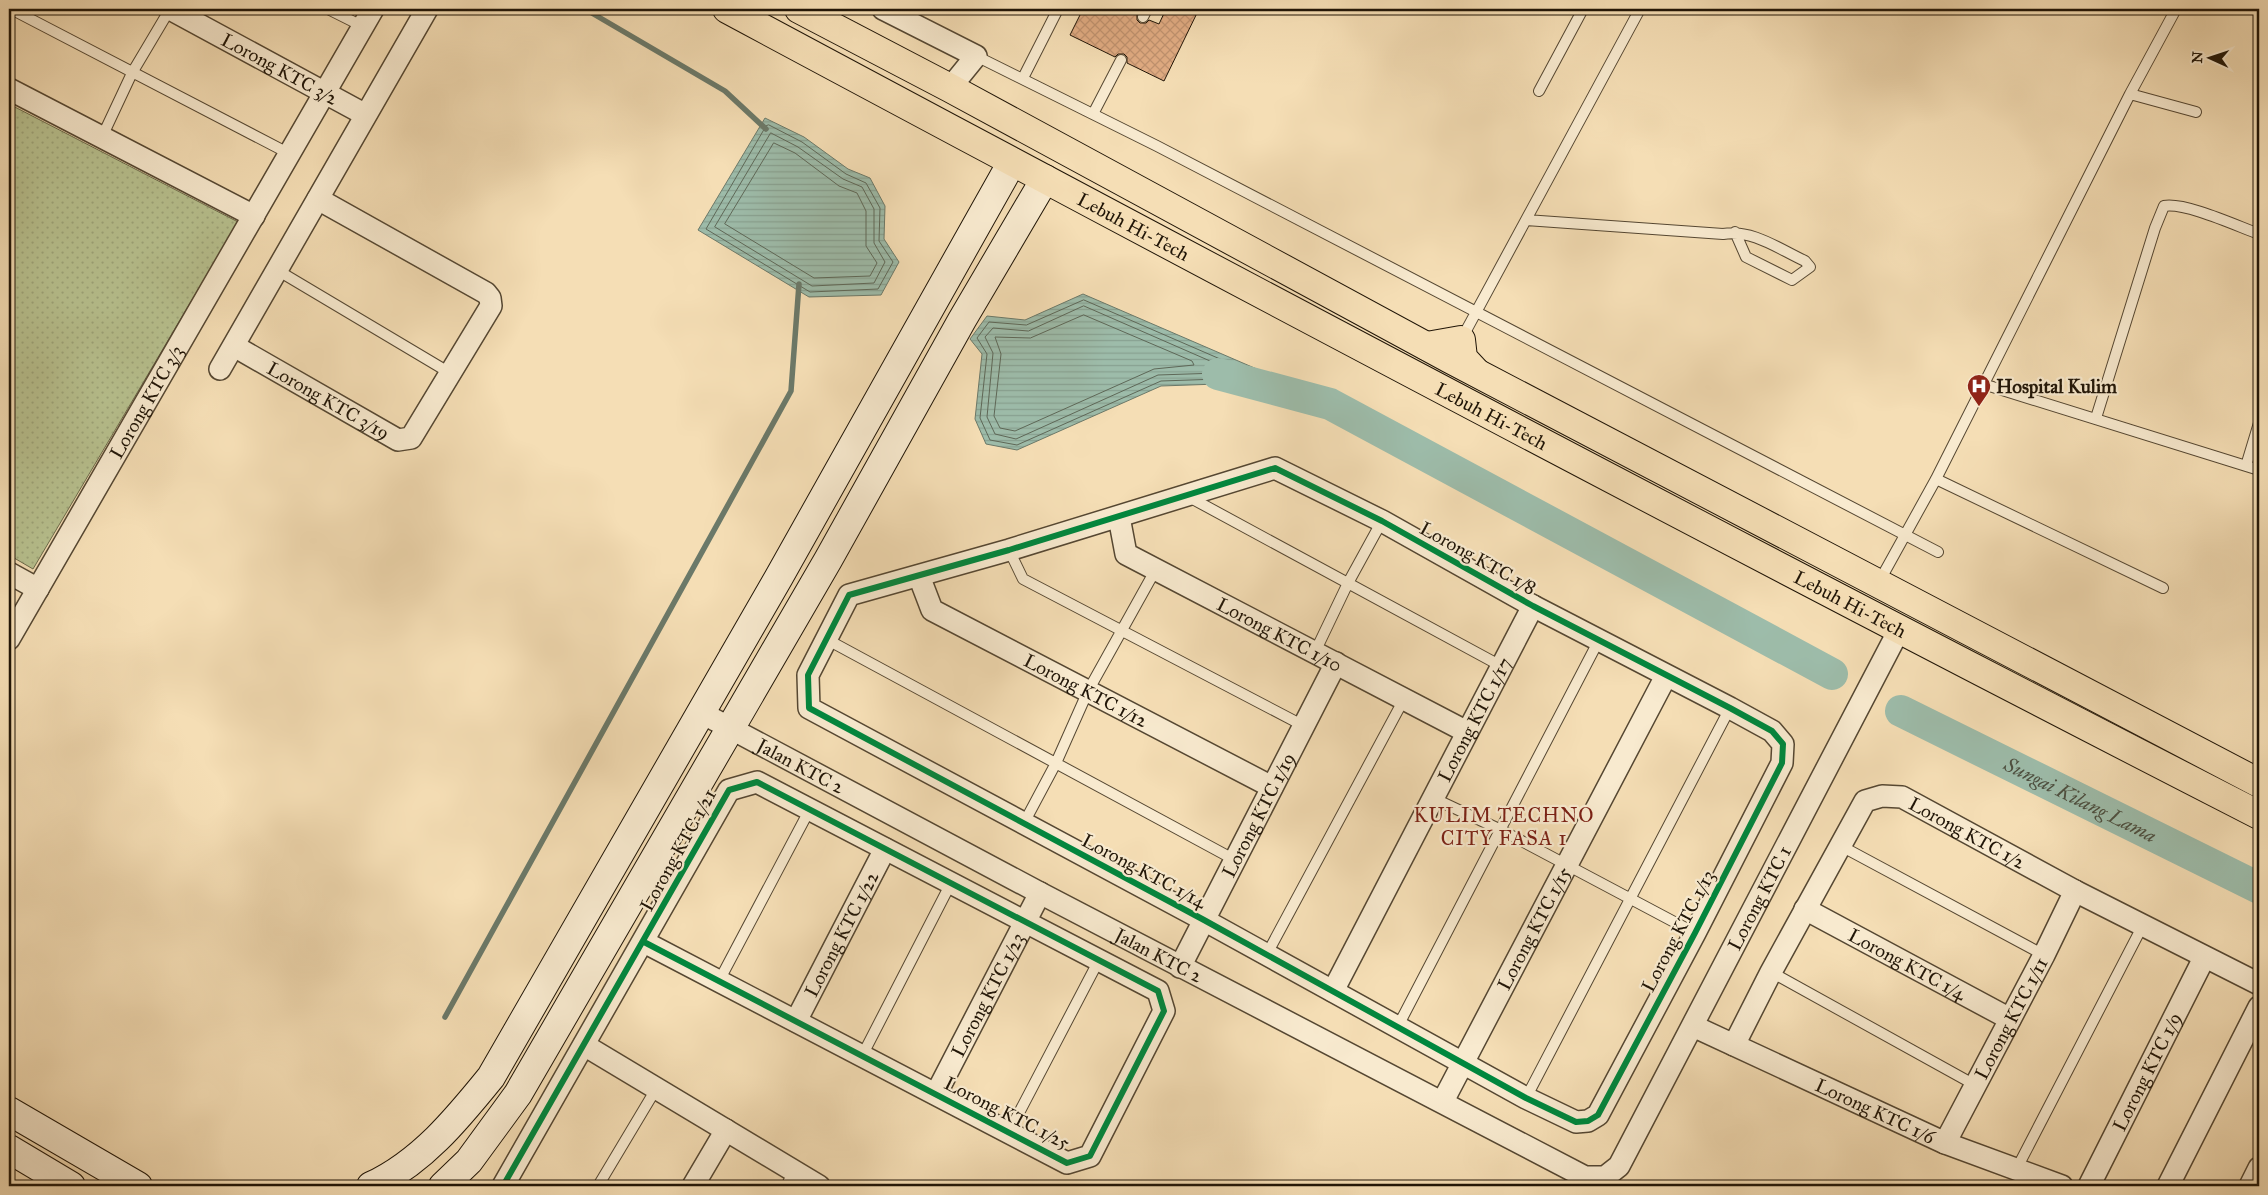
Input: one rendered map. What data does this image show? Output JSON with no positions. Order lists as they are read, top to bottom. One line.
{"streets":{"main road":["Lebuh Hi-Tech"],"street":["Lorong KTC 3/2","Lorong KTC 3/19","Lorong KTC 3/3","Lorong KTC 1/8","Lorong KTC 1/10","Lorong KTC 1/12","Lorong KTC 1/17","Jalan KTC 2","Lorong KTC 1/19","Lorong KTC 1/2","Lorong KTC 1/21","Lorong KTC 1/14","Lorong KTC 1","Lorong KTC 1/15","Lorong KTC 1/13","Lorong KTC 1/22","Lorong KTC 1/4","Lorong KTC 1/23","Lorong KTC 1/11","Lorong KTC 1/9","Lorong KTC 1/6","Lorong KTC 1/25"]},"crossings":[["Lorong KTC 3/2","Lorong KTC 3/3"],["Lebuh Hi-Tech","Lorong KTC 1"],["Lorong KTC 1/8","Lorong KTC 1/17"],["Lorong KTC 1/8","Lorong KTC 1/15"],["Lorong KTC 1/8","Lorong KTC 1/13"],["Lorong KTC 1/10","Lorong KTC 1/17"],["Lorong KTC 1/10","Lorong KTC 1/19"],["Lorong KTC 1/12","Lorong KTC 1/19"],["Lorong KTC 1/17","Lorong KTC 1/14"],["Jalan KTC 2","Lorong KTC 1/19"],["Jalan KTC 2","Lorong KTC 1"],["Jalan KTC 2","Lorong KTC 1/15"],["Jalan KTC 2","Lorong KTC 1/23"],["Lorong KTC 1/19","Lorong KTC 1/14"],["Lorong KTC 1/2","Lorong KTC 1/4"],["Lorong KTC 1/2","Lorong KTC 1/11"],["Lorong KTC 1/2","Lorong KTC 1/9"],["Lorong KTC 1/2","Lorong KTC 1/6"],["Lorong KTC 1/21","Lorong KTC 1/22"],["Lorong KTC 1/21","Lorong KTC 1/23"],["Lorong KTC 1/21","Lorong KTC 1/25"],["Lorong KTC 1/14","Lorong KTC 1/15"],["Lorong KTC 1/14","Lorong KTC 1/13"],["Lorong KTC 1","Lorong KTC 1/6"],["Lorong KTC 1/15","Lorong KTC 1/13"],["Lorong KTC 1/22","Lorong KTC 1/25"],["Lorong KTC 1/4","Lorong KTC 1/11"],["Lorong KTC 1/23","Lorong KTC 1/25"],["Lorong KTC 1/11","Lorong KTC 1/6"]],"districts":["KULIM TECHNO CITY FASA 1"],"water":["Sungai Kilang Lama"],"places":{"hospital":["Hospital Kulim"]},"north":"left"}
